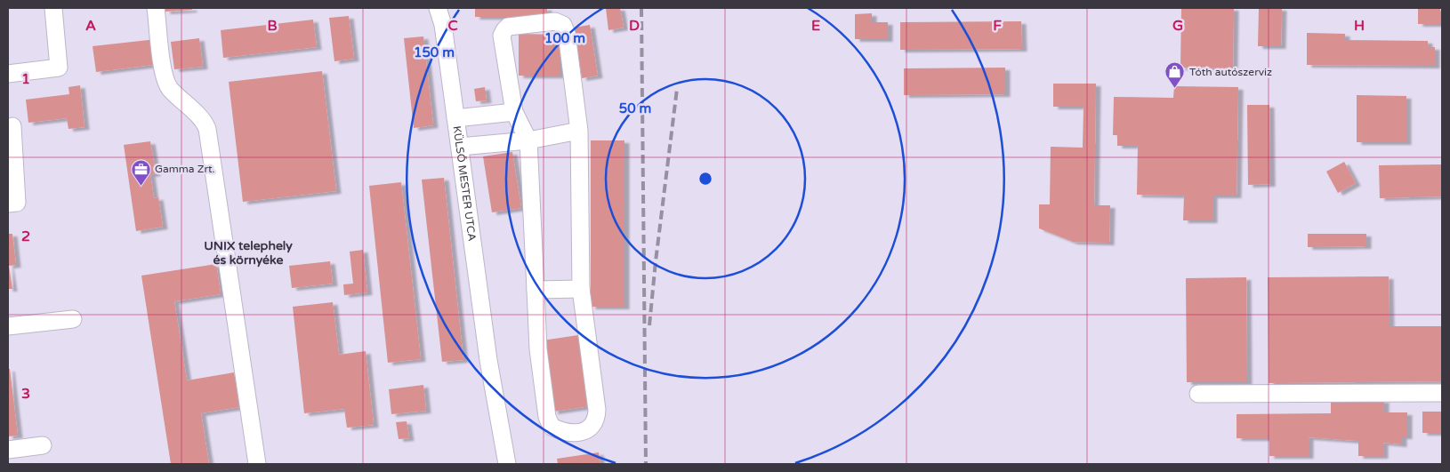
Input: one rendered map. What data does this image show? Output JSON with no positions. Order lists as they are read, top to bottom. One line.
{"streets":{"street":["KÜLSŐ MESTER UTCA"]},"districts":["UNIX telephely és környéke"],"places":{"shop":["Tóth autószerviz"],"office":["Gamma Zrt."]},"grid":{"columns":["A","B","C","D","E","F","G","H"],"rows":["1","2","3"]},"rings":["100 m","150 m","50 m"]}
